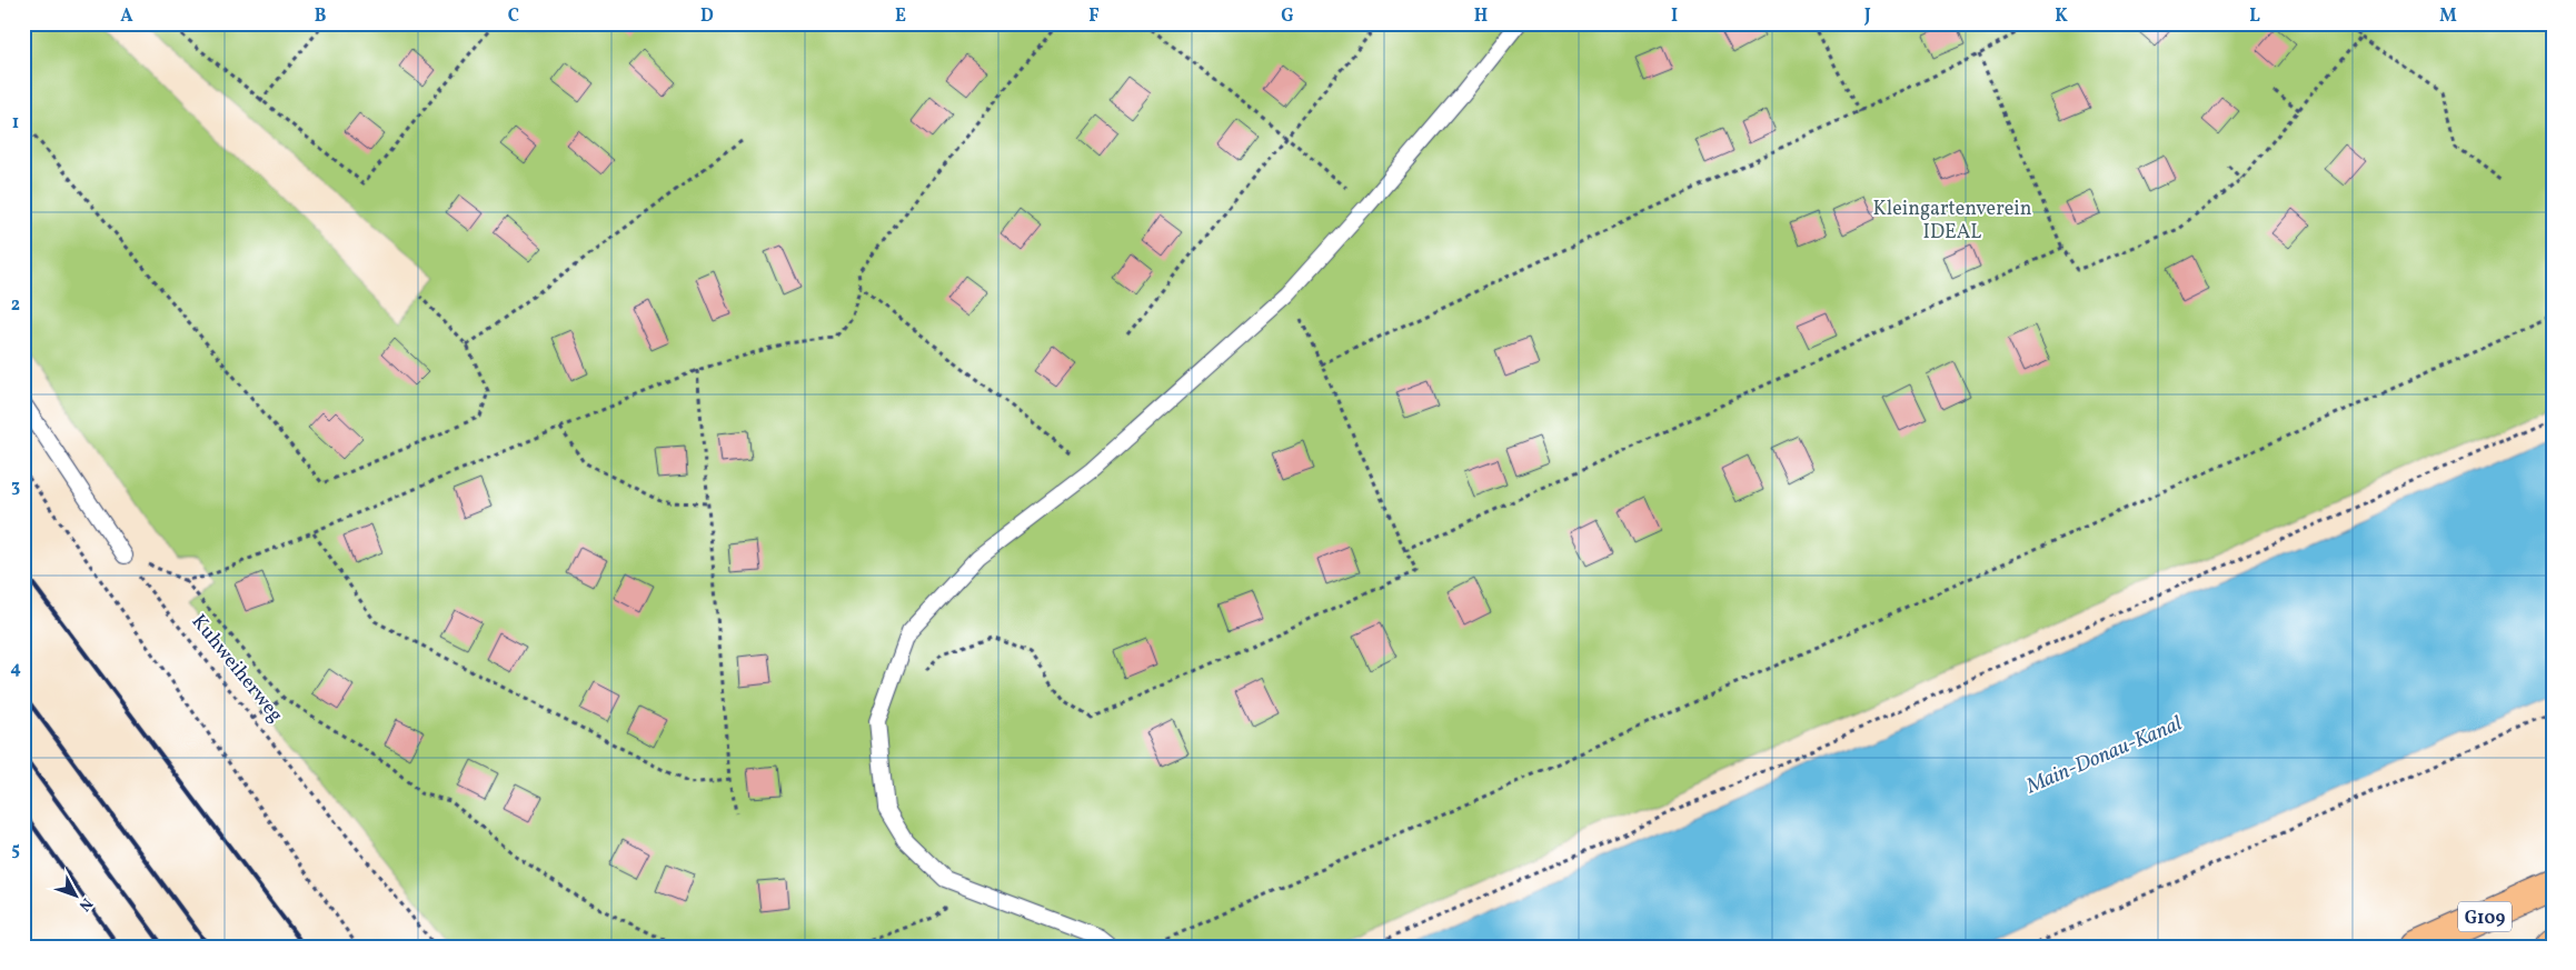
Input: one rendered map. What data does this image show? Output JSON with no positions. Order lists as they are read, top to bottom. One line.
{"streets":{"highway":["G109"],"path":["Kuhweiherweg"]},"water":["Main-Donau-Kanal"],"parks":["Kleingartenverein IDEAL"],"north":"bottom right","grid":{"columns":["A","B","C","D","E","F","G","H","I","J","K","L","M"],"rows":["1","2","3","4","5"]}}
